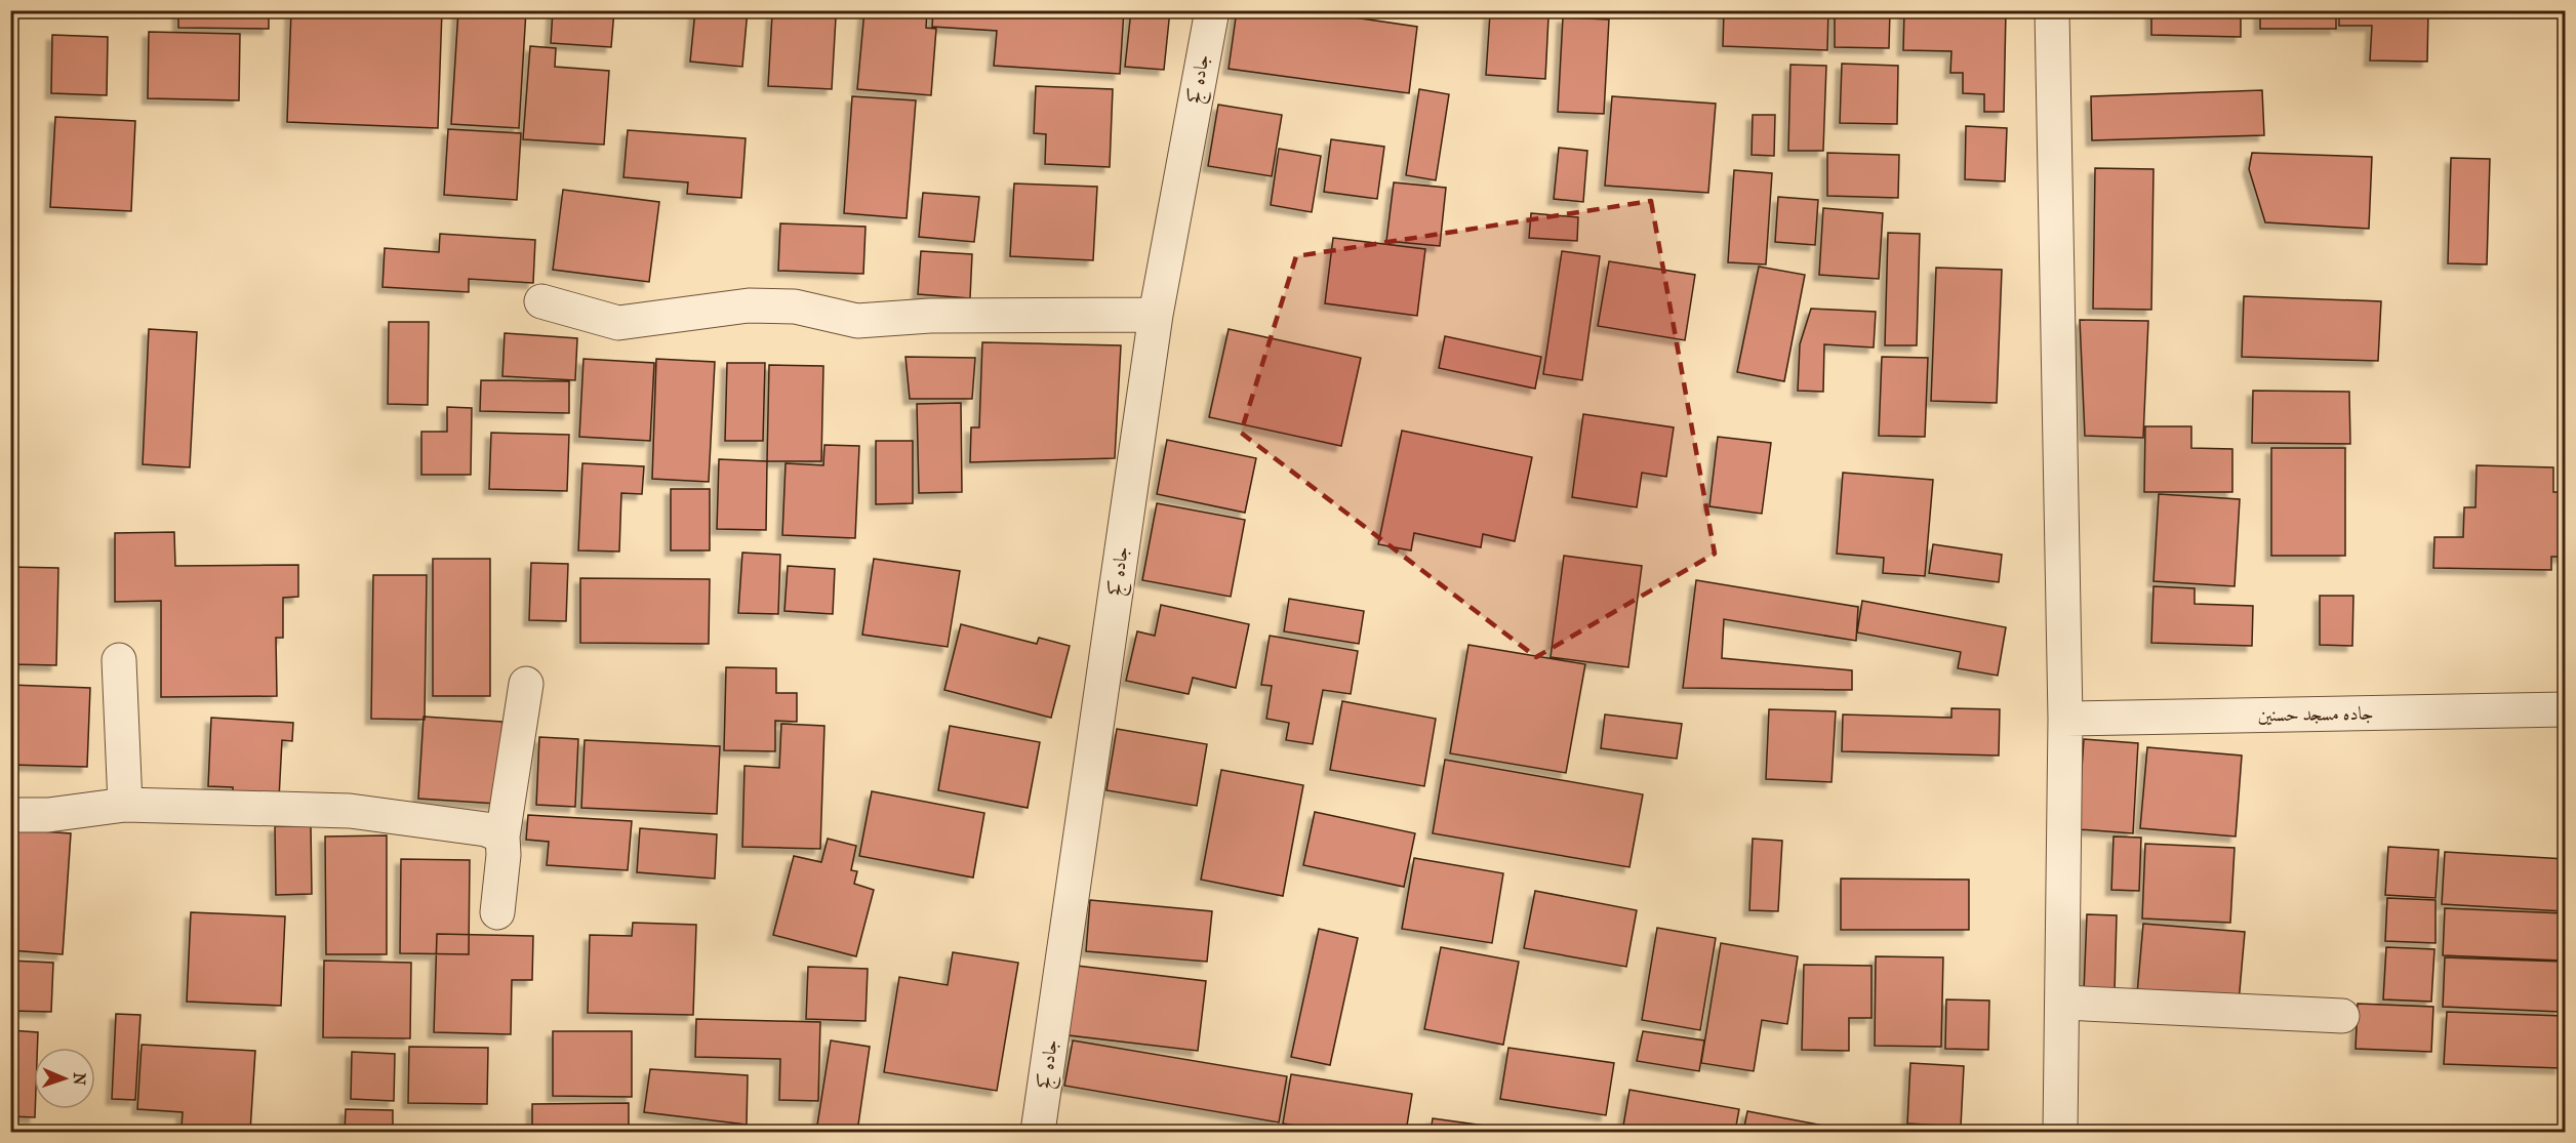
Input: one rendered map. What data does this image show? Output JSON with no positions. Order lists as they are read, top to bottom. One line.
{"streets":{"street":["جاده کج","جاده مسجد حسنین"]},"north":"right"}
